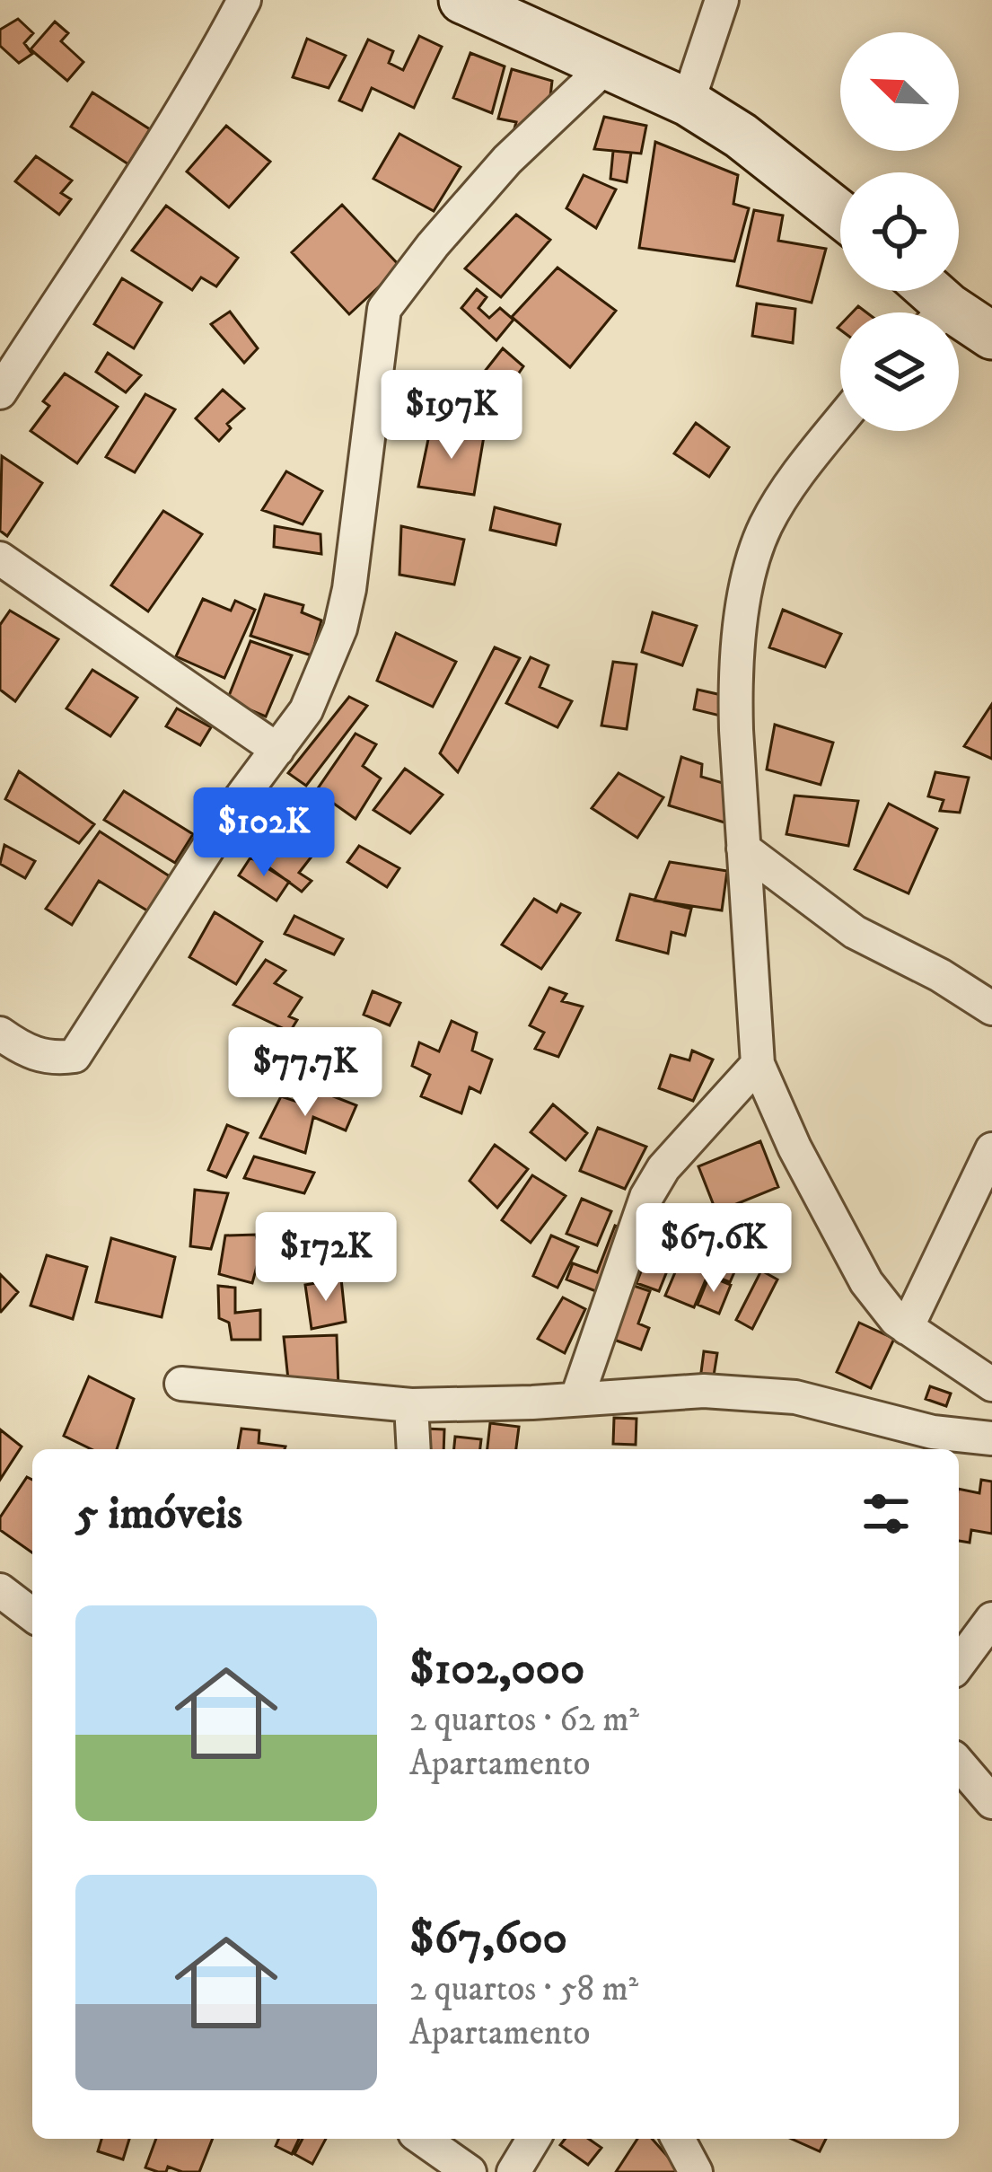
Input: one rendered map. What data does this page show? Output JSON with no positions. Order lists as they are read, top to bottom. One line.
{"north":"top left","page":{"price":["$197K","$102K","$77.7K","$67.6K","$172K"],"heading":"5 imóveis","list":[{"name":"$102,000","note":"2 quartos · 62 m² · Apartamento"},{"name":"$67,600","note":"2 quartos · 58 m² · Apartamento"}]}}
